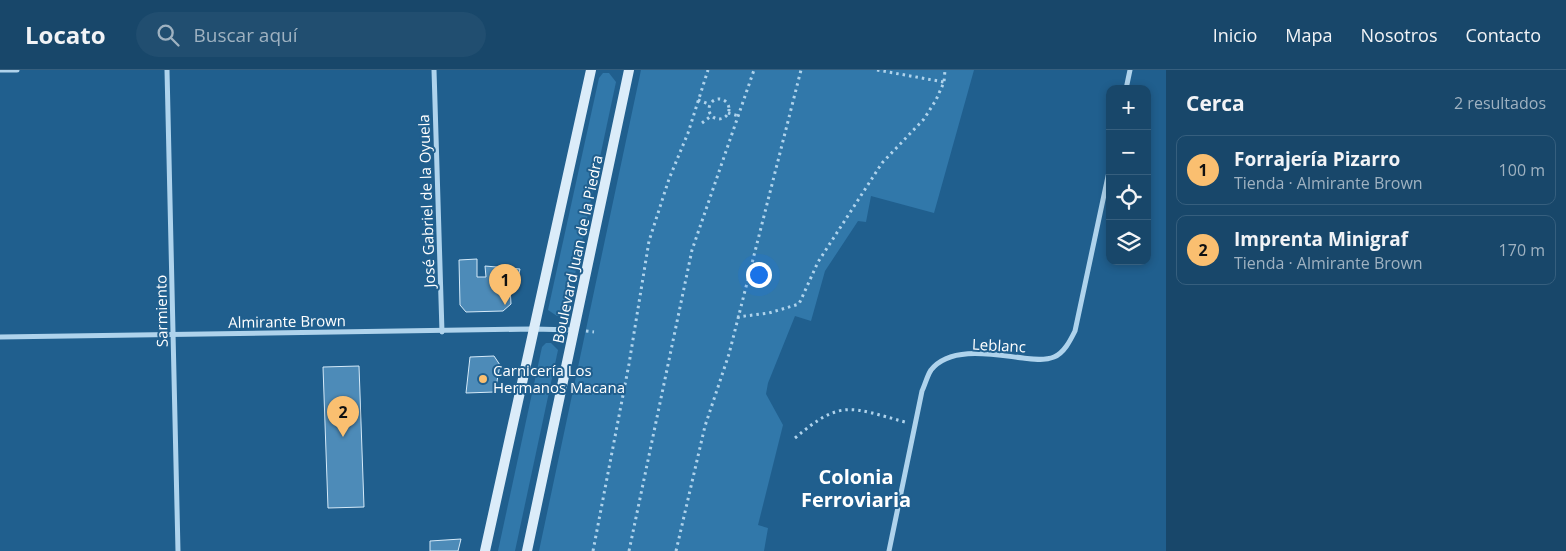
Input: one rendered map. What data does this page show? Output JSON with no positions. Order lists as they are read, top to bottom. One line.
{"streets":{"main road":["Boulevard Juan de la Piedra"],"street":["José Gabriel de la Oyuela","Sarmiento","Almirante Brown","Leblanc"]},"crossings":[["José Gabriel de la Oyuela","Almirante Brown"],["Boulevard Juan de la Piedra","Almirante Brown"],["Sarmiento","Almirante Brown"]],"districts":["Colonia Ferroviaria"],"places":["Carnicería Los Hermanos Macana"],"page":{"header":"Locato","search":"Buscar aquí","nav":["Inicio","Mapa","Nosotros","Contacto"],"heading":["Cerca","2 resultados"],"map_buttons":["+","−"],"list":[{"mark":"1","name":"Forrajería Pizarro","note":"Tienda · Almirante Brown","value":"100 m"},{"mark":"2","name":"Imprenta Minigraf","note":"Tienda · Almirante Brown","value":"170 m"}],"pins":["1","2"]}}
